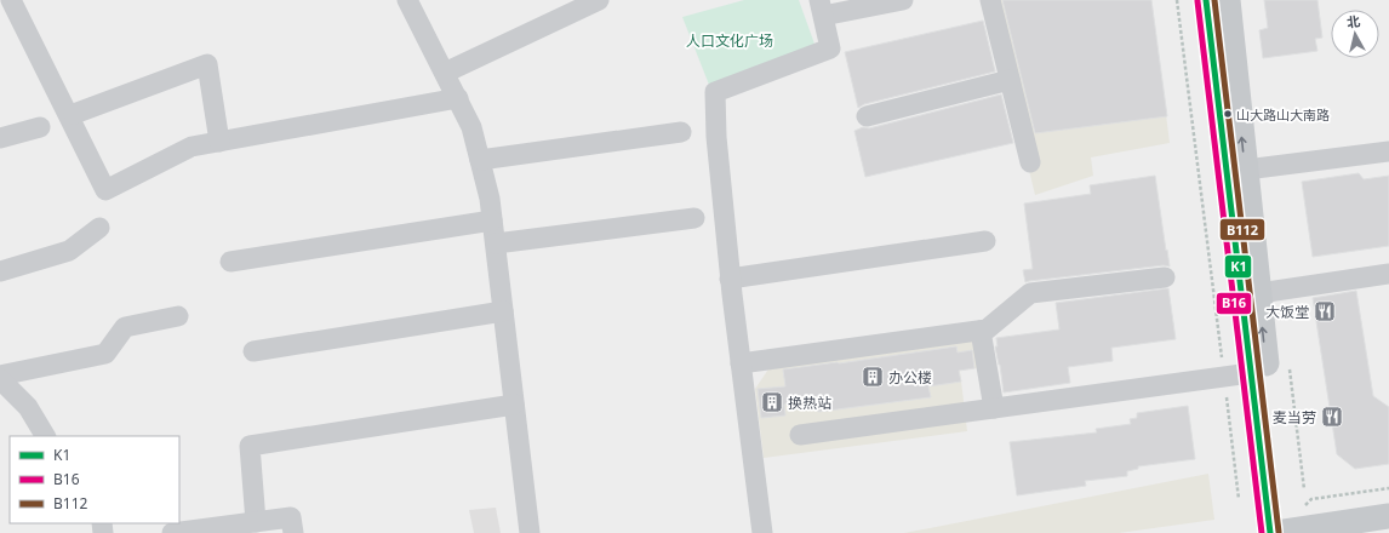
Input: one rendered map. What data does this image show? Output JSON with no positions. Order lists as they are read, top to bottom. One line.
{"parks":["人口文化广场"],"places":{"other":["山大路山大南路"],"restaurant":["大饭堂","麦当劳"],"building":["办公楼","换热站"]},"lines":["transit line K1","transit line B112","transit line B16"],"legend":["K1","B16","B112"],"north":"top"}
